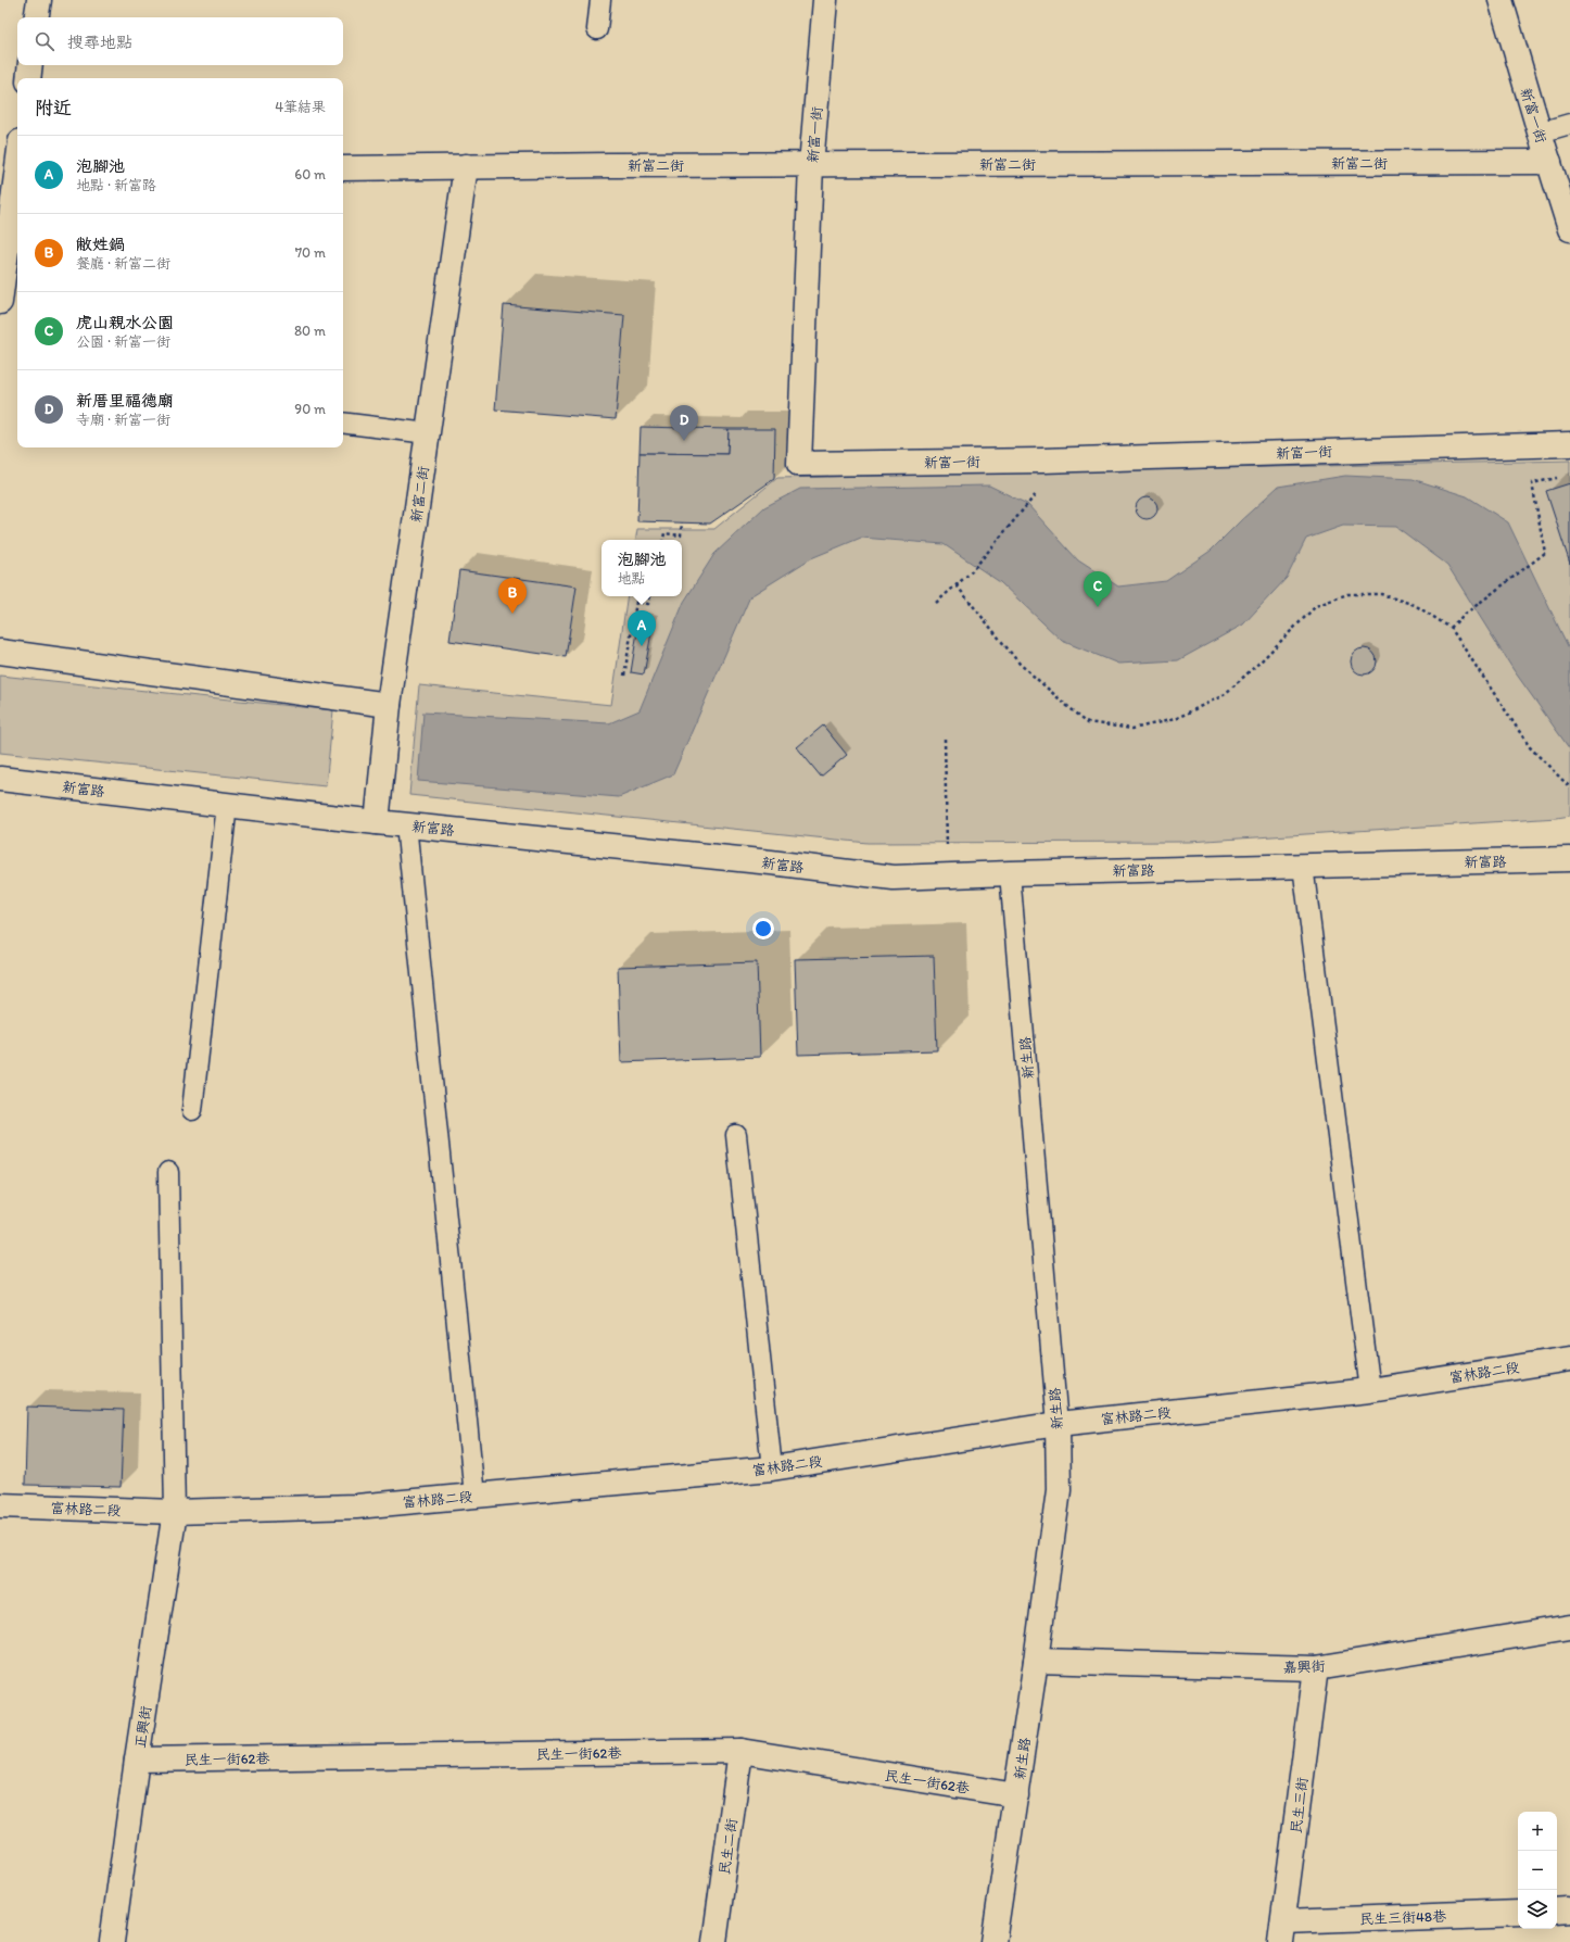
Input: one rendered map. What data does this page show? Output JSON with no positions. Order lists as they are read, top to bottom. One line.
{"streets":{"street":["新富一街","新富二街","新富路","新生路","富林路二段","嘉興街","正興街","民生一街62巷","民生三街","民生二街","民生三街48巷"]},"crossings":[["新富一街","新富二街"],["新富二街","新富路"],["新富路","新生路"],["新生路","富林路二段"],["新生路","嘉興街"],["新生路","民生一街62巷"],["富林路二段","正興街"],["嘉興街","民生三街"],["正興街","民生一街62巷"],["民生一街62巷","民生二街"],["民生三街","民生三街48巷"]],"page":{"search":"搜尋地點","heading":["附近","4筆結果"],"list":[{"mark":"A","name":"泡腳池","note":"地點 · 新富路","value":"60 m"},{"mark":"B","name":"敝姓鍋","note":"餐廳 · 新富二街","value":"70 m"},{"mark":"C","name":"虎山親水公園","note":"公園 · 新富一街","value":"80 m"},{"mark":"D","name":"新厝里福德廟","note":"寺廟 · 新富一街","value":"90 m"}],"pins":["D","C","B","A"],"popup":["泡腳池","地點"],"map_buttons":["+","−"]}}
